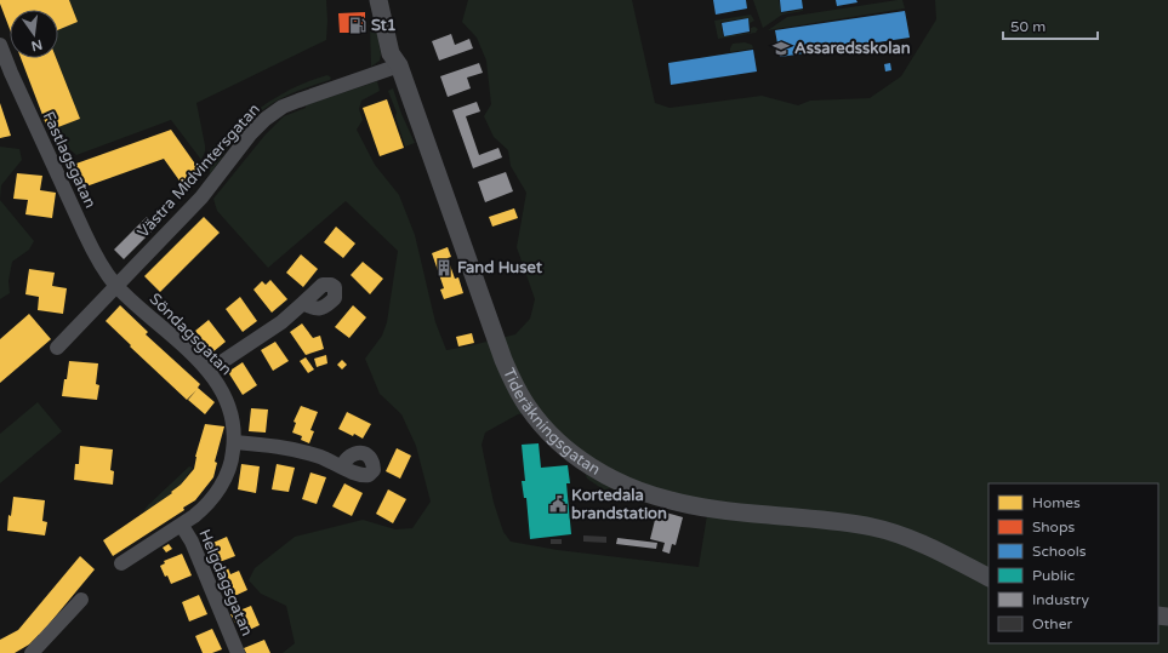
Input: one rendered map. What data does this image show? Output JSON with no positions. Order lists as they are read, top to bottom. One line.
{"streets":{"street":["Fastlagsgatan","Västra Midvintersgatan","Söndagsgatan","Tideräkningsgatan","Helgdagsgatan"]},"crossings":[["Fastlagsgatan","Västra Midvintersgatan"],["Fastlagsgatan","Söndagsgatan"],["Västra Midvintersgatan","Söndagsgatan"],["Västra Midvintersgatan","Tideräkningsgatan"],["Söndagsgatan","Helgdagsgatan"]],"places":{"fuel station":["St1"],"school or university":["Assaredsskolan"],"building":["Fand Huset"],"public building":["Kortedala brandstation"]},"legend":["Homes","Shops","Schools","Public","Industry","Other"],"scale_bar":"50 m","north":"bottom"}
